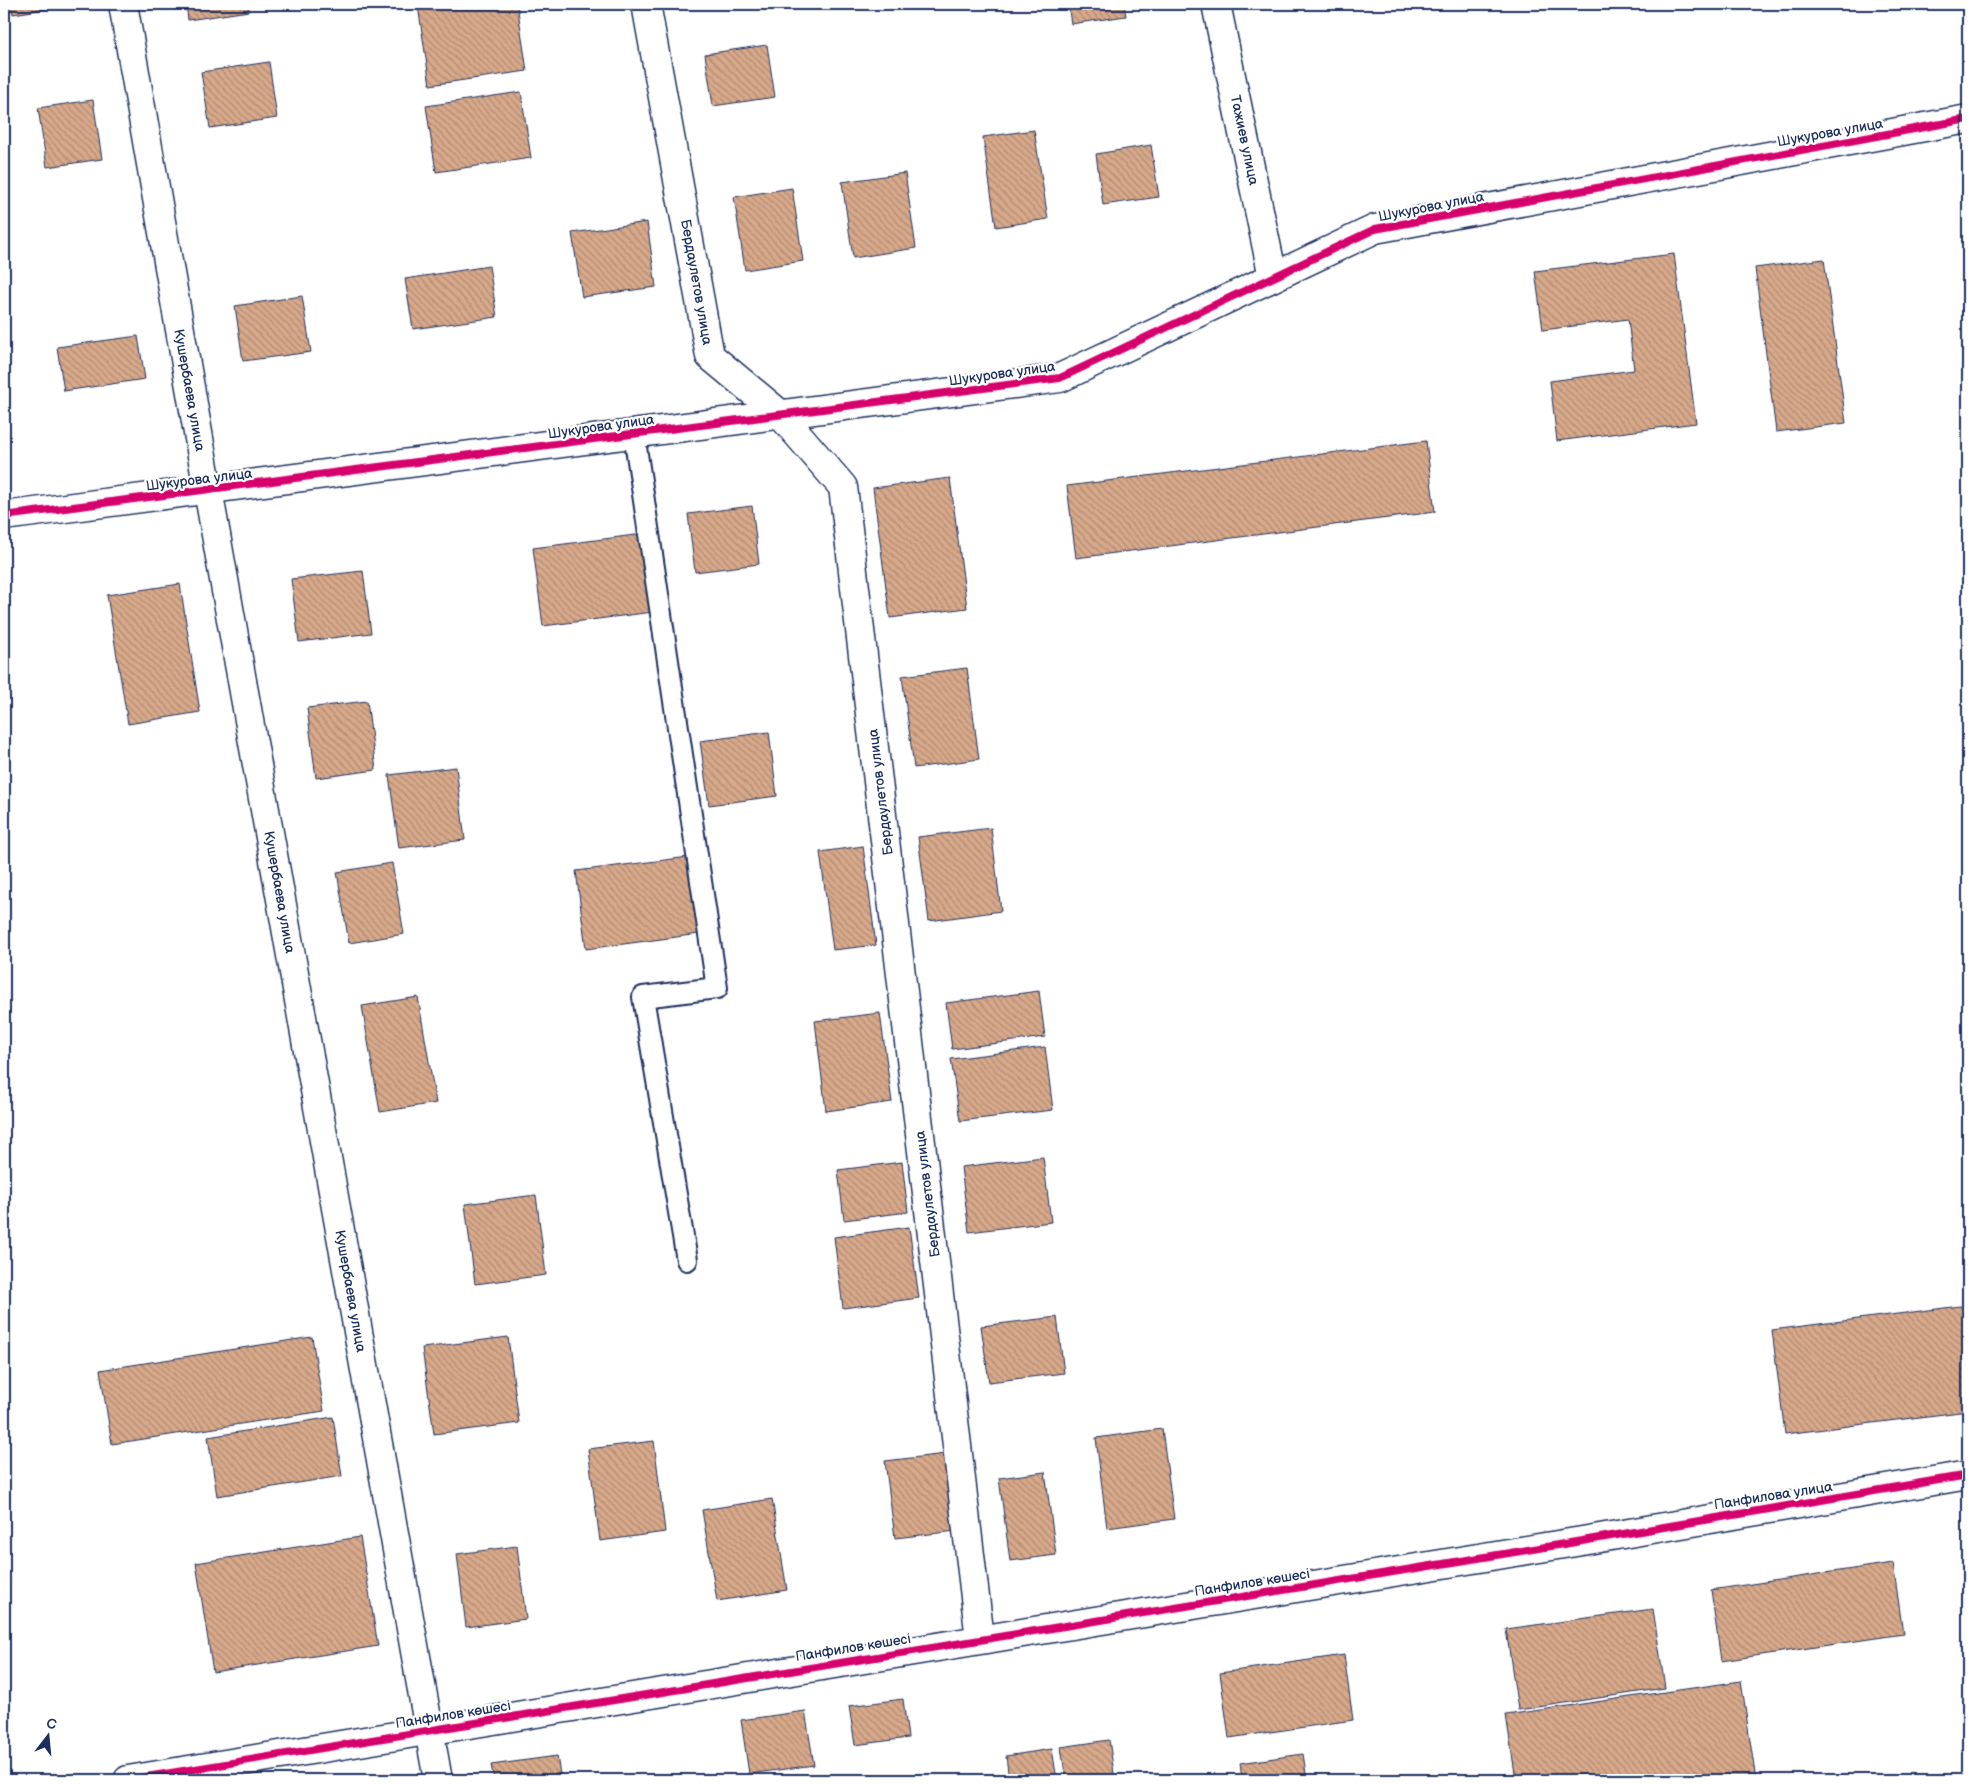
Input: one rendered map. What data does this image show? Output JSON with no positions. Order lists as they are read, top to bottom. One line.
{"streets":{"street":["Шукурова улица","Тажиев улица","Бердаулетов улица","Кушербаева улица","Панфилова улица","Панфилов көшесі"]},"crossings":[["Шукурова улица","Тажиев улица"],["Шукурова улица","Бердаулетов улица"],["Шукурова улица","Кушербаева улица"],["Бердаулетов улица","Панфилов көшесі"],["Кушербаева улица","Панфилов көшесі"],["Панфилова улица","Панфилов көшесі"]],"north":"top"}
